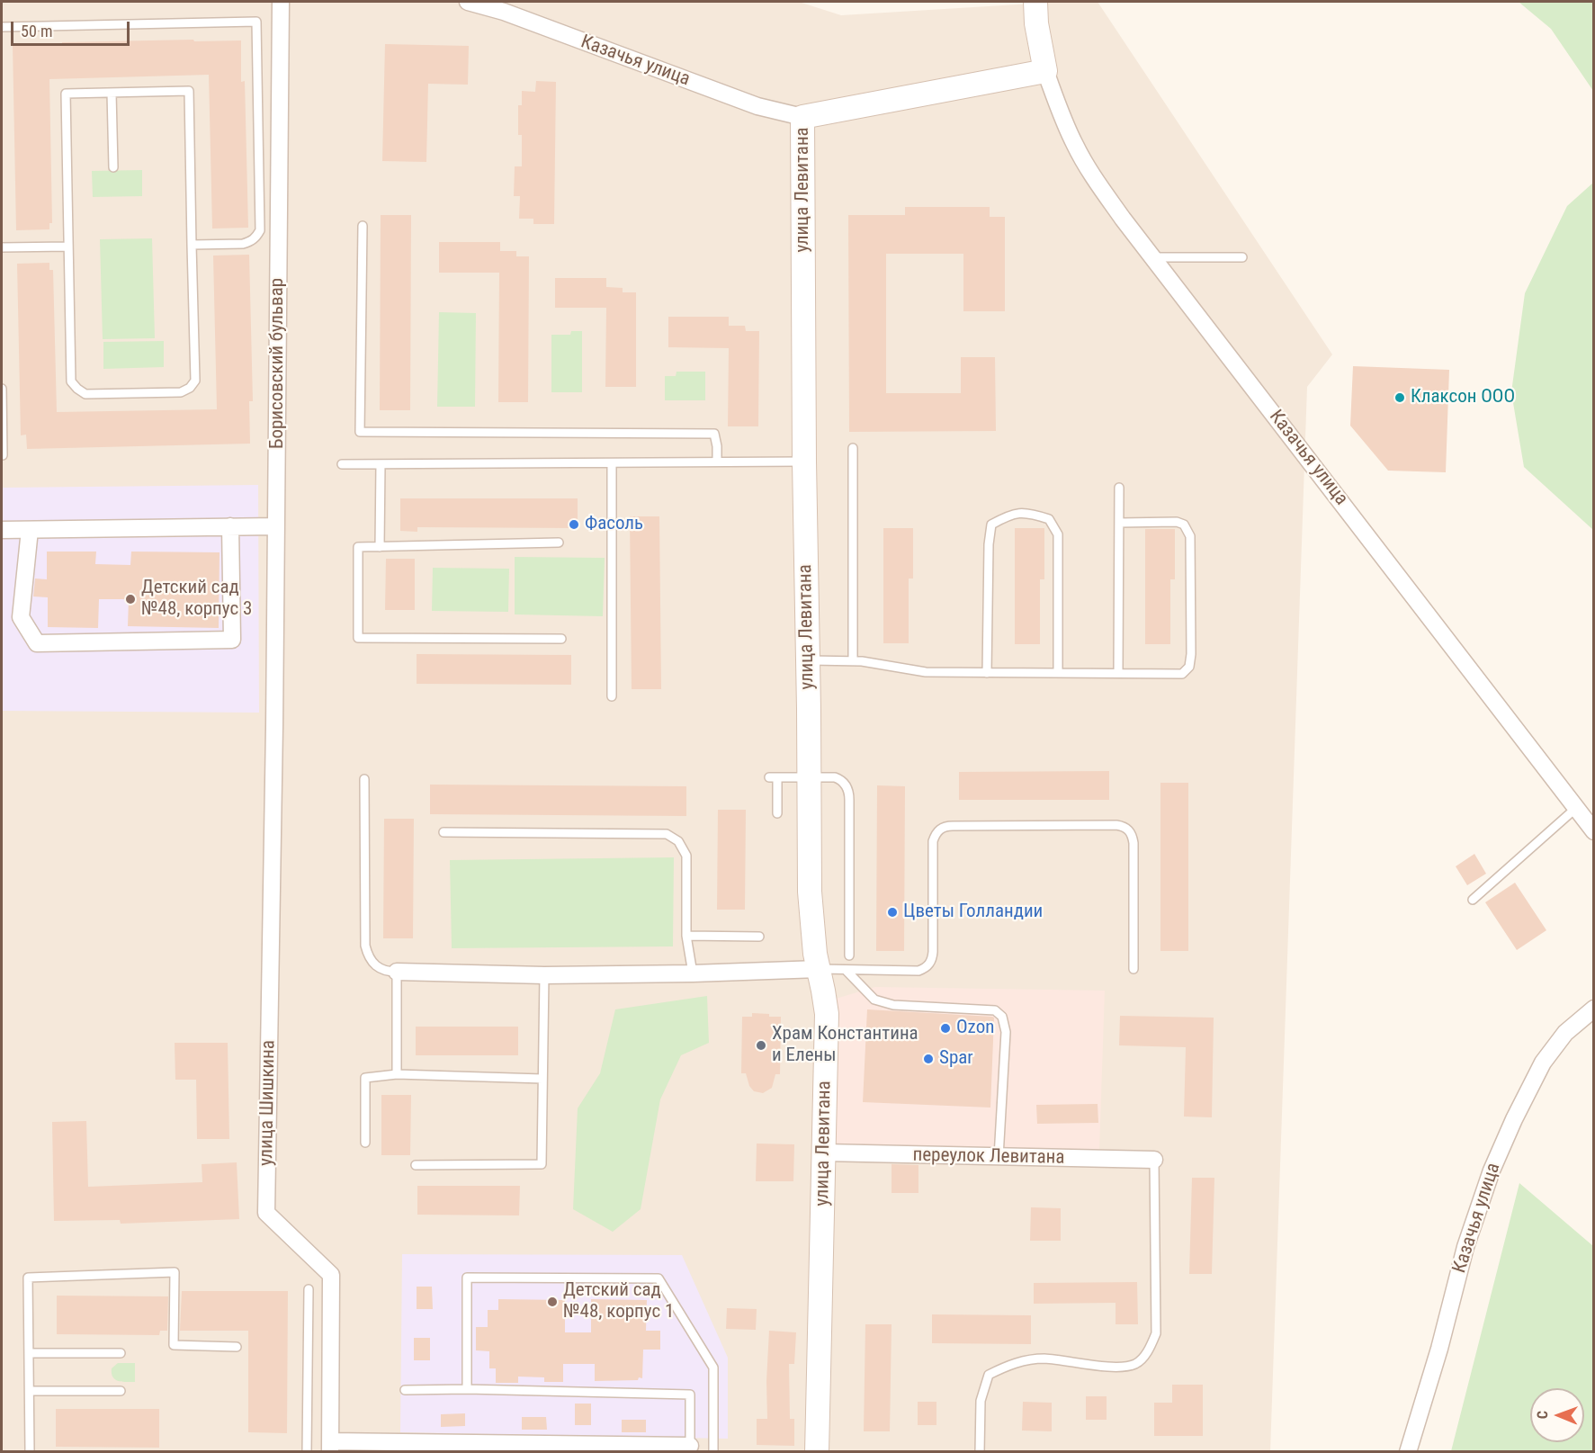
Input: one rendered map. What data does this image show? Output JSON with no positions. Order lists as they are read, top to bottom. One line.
{"streets":{"street":["Казачья улица","улица Левитана","Борисовский бульвар","улица Шишкина","переулок Левитана"]},"crossings":[["Казачья улица","улица Левитана"],["улица Левитана","переулок Левитана"],["Борисовский бульвар","улица Шишкина"]],"places":["Клаксон ООО","Фасоль","Детский сад №48, корпус 3","Цветы Голландии","Ozon","Храм Константина и Елены","Spar","Детский сад №48, корпус 1"],"scale_bar":"50 m","north":"left"}
